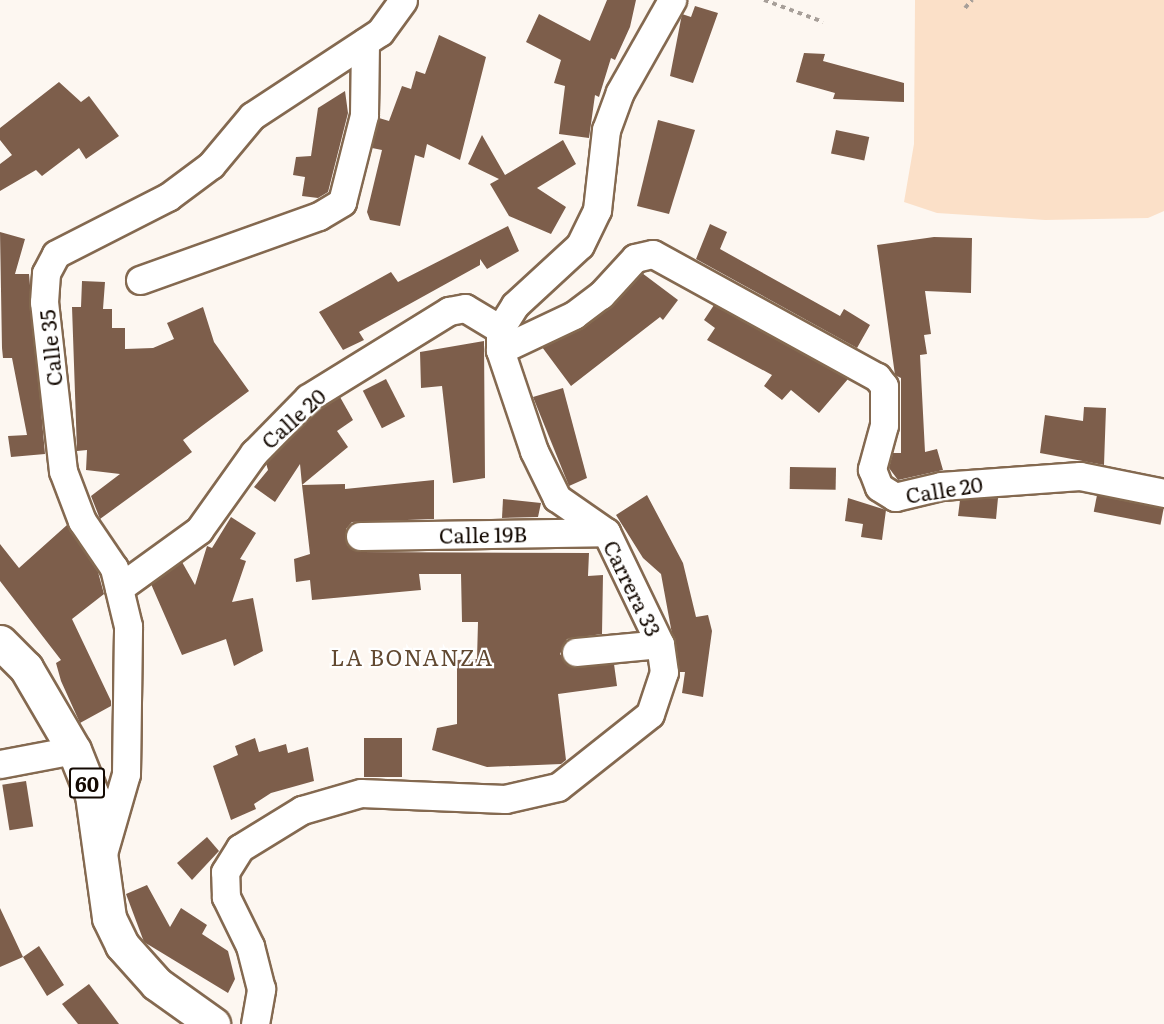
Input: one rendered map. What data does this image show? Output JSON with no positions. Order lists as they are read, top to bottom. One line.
{"streets":{"main road":["60"],"street":["Calle 35","Calle 20","Calle 19B","Carrera 33"]},"crossings":[["Calle 35","Calle 20"],["Calle 35","60"],["Calle 20","Carrera 33"],["Calle 19B","Carrera 33"]],"districts":["LA BONANZA"]}
